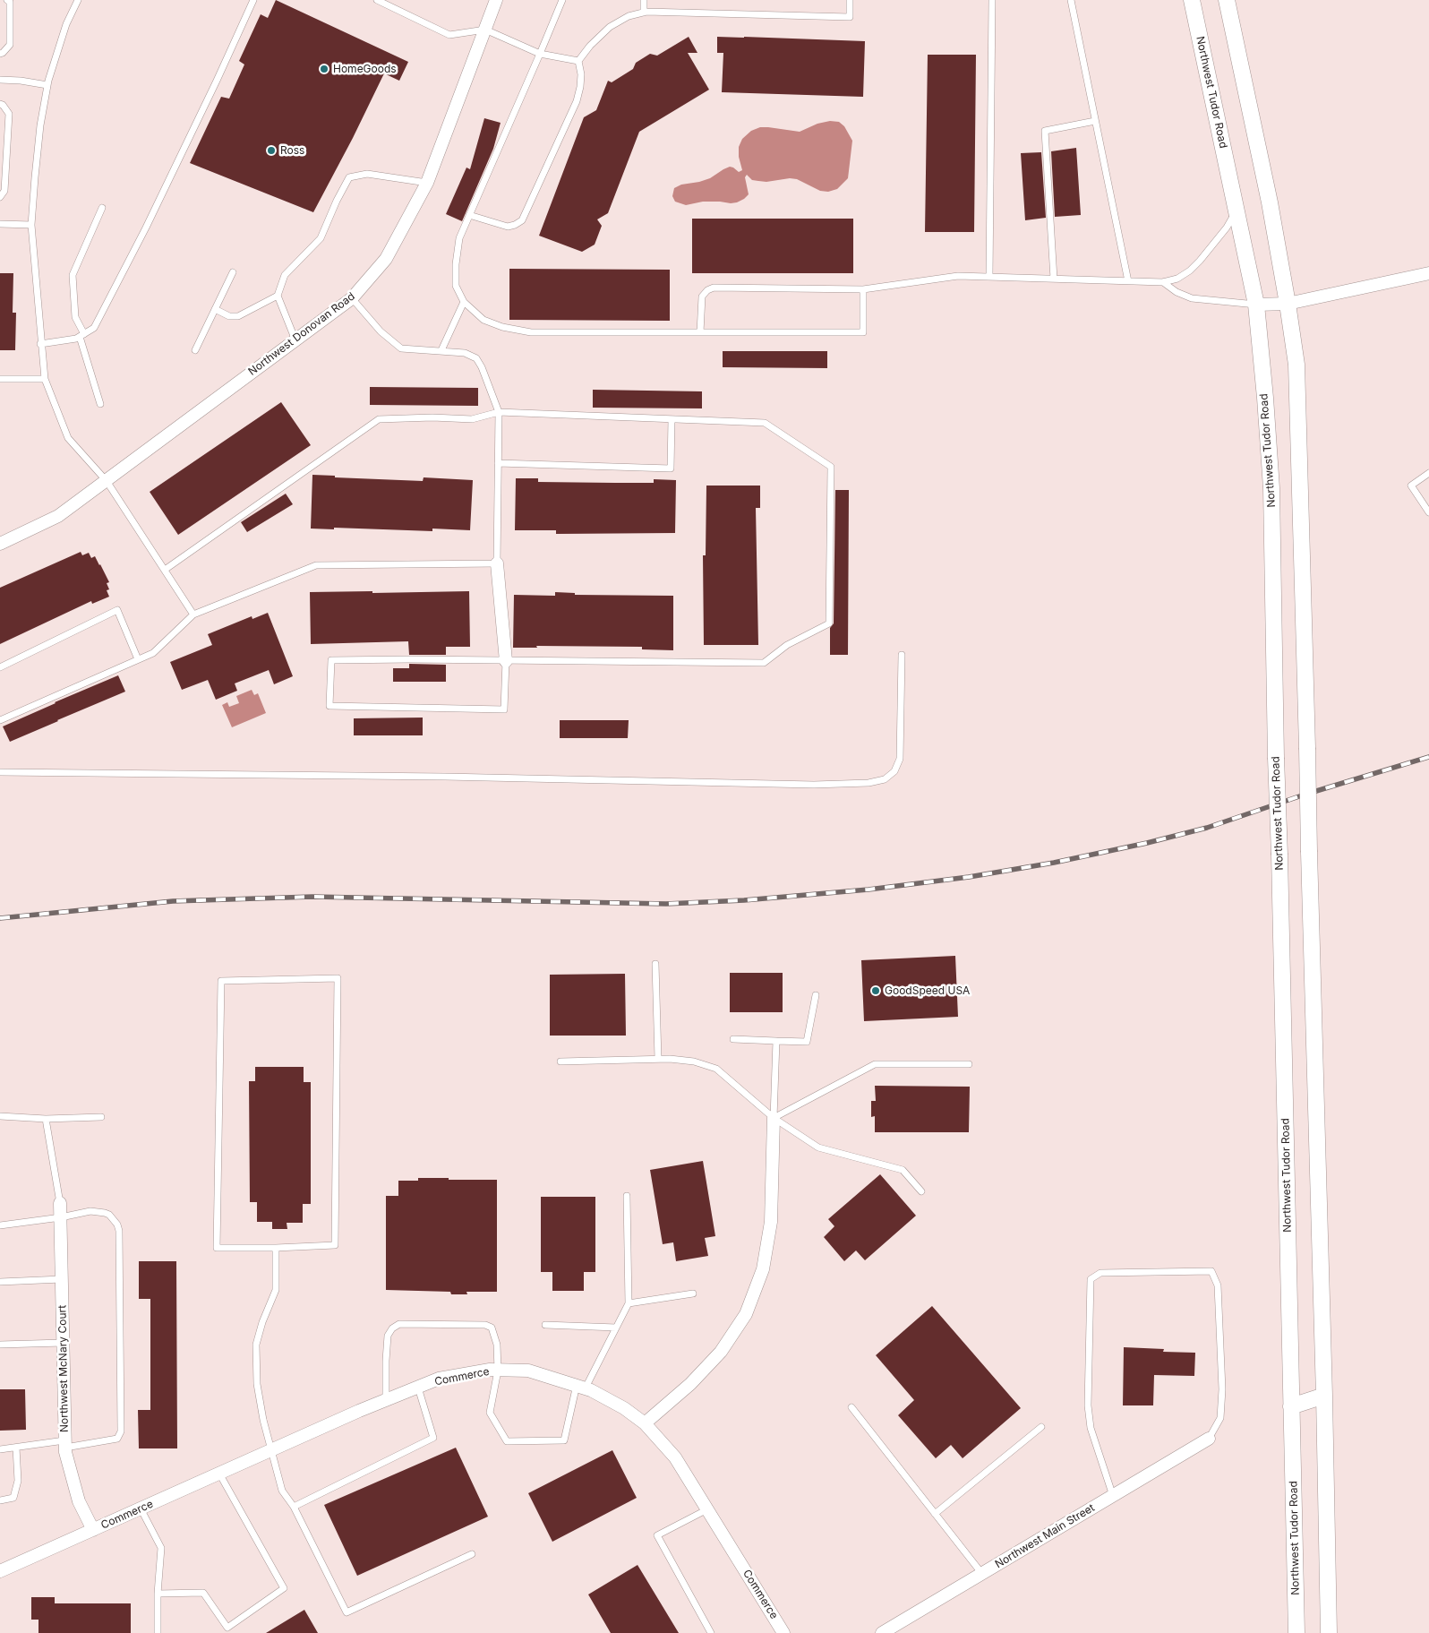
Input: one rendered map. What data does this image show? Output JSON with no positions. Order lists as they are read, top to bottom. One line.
{"streets":{"street":["Northwest Tudor Road","Northwest Donovan Road","Northwest McNary Court","Commerce","Northwest Main Street"]},"crossings":[["Northwest McNary Court","Commerce"]],"places":["HomeGoods","Ross","GoodSpeed USA"]}
